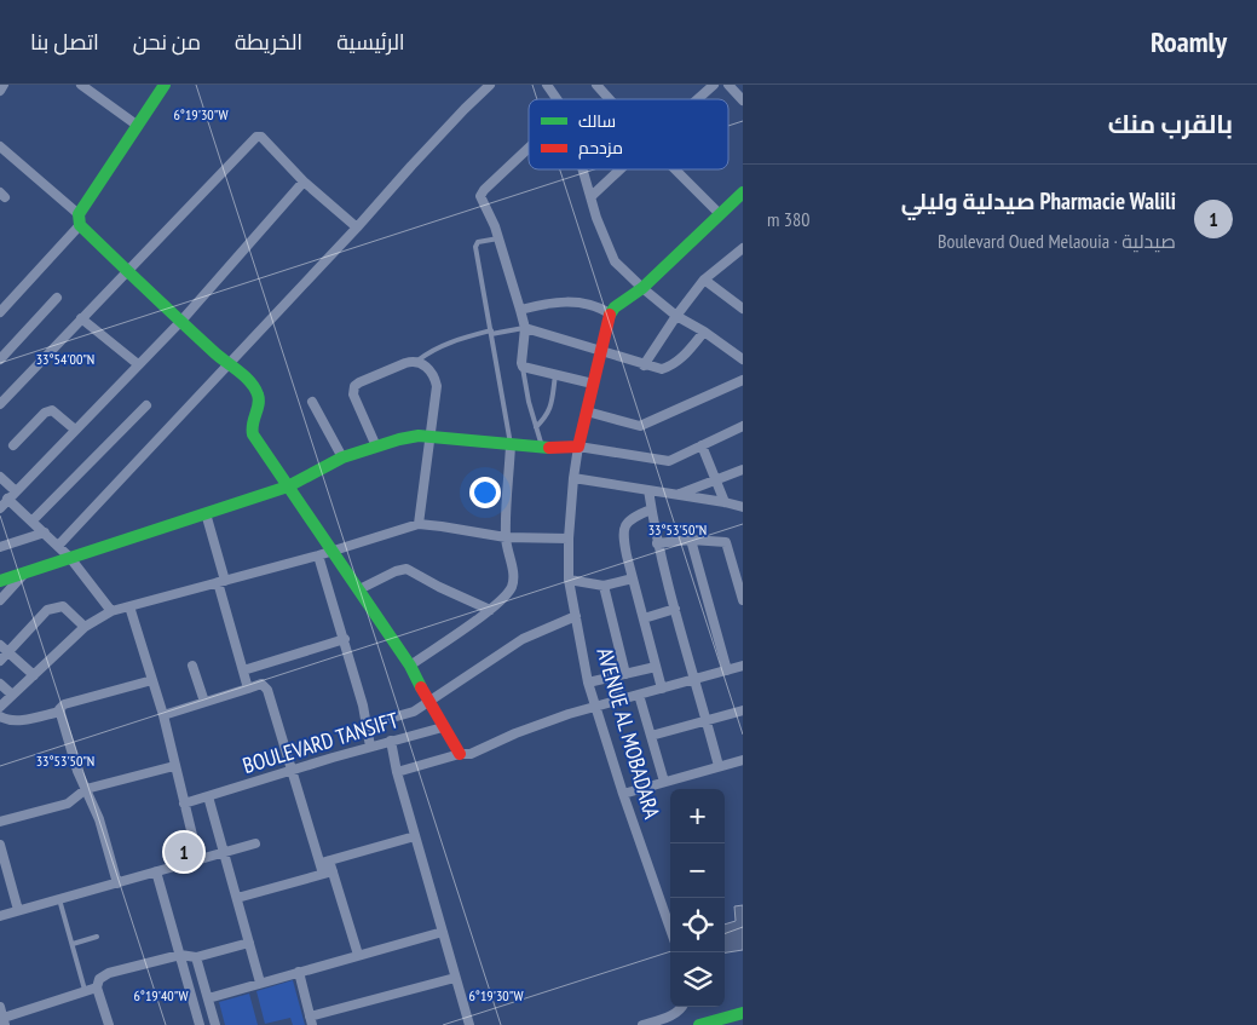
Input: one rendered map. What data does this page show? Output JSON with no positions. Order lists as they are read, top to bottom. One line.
{"streets":{"street":["AVENUE AL MOBADARA","BOULEVARD TANSIFT"]},"legend":["سالك","مزدحم"],"page":{"header":"Roamly","nav":["الرئيسية","الخريطة","من نحن","اتصل بنا"],"heading":"بالقرب منك","list":[{"mark":"1","name":"Pharmacie Walili صيدلية وليلي","note":"صيدلية · Boulevard Oued Melaouia","value":"380 m"}],"map_buttons":["+","−"],"pins":"1"},"coordinates":["6°19'30\"W","33°54'00\"N","33°53'50\"N","6°19'40\"W"]}
